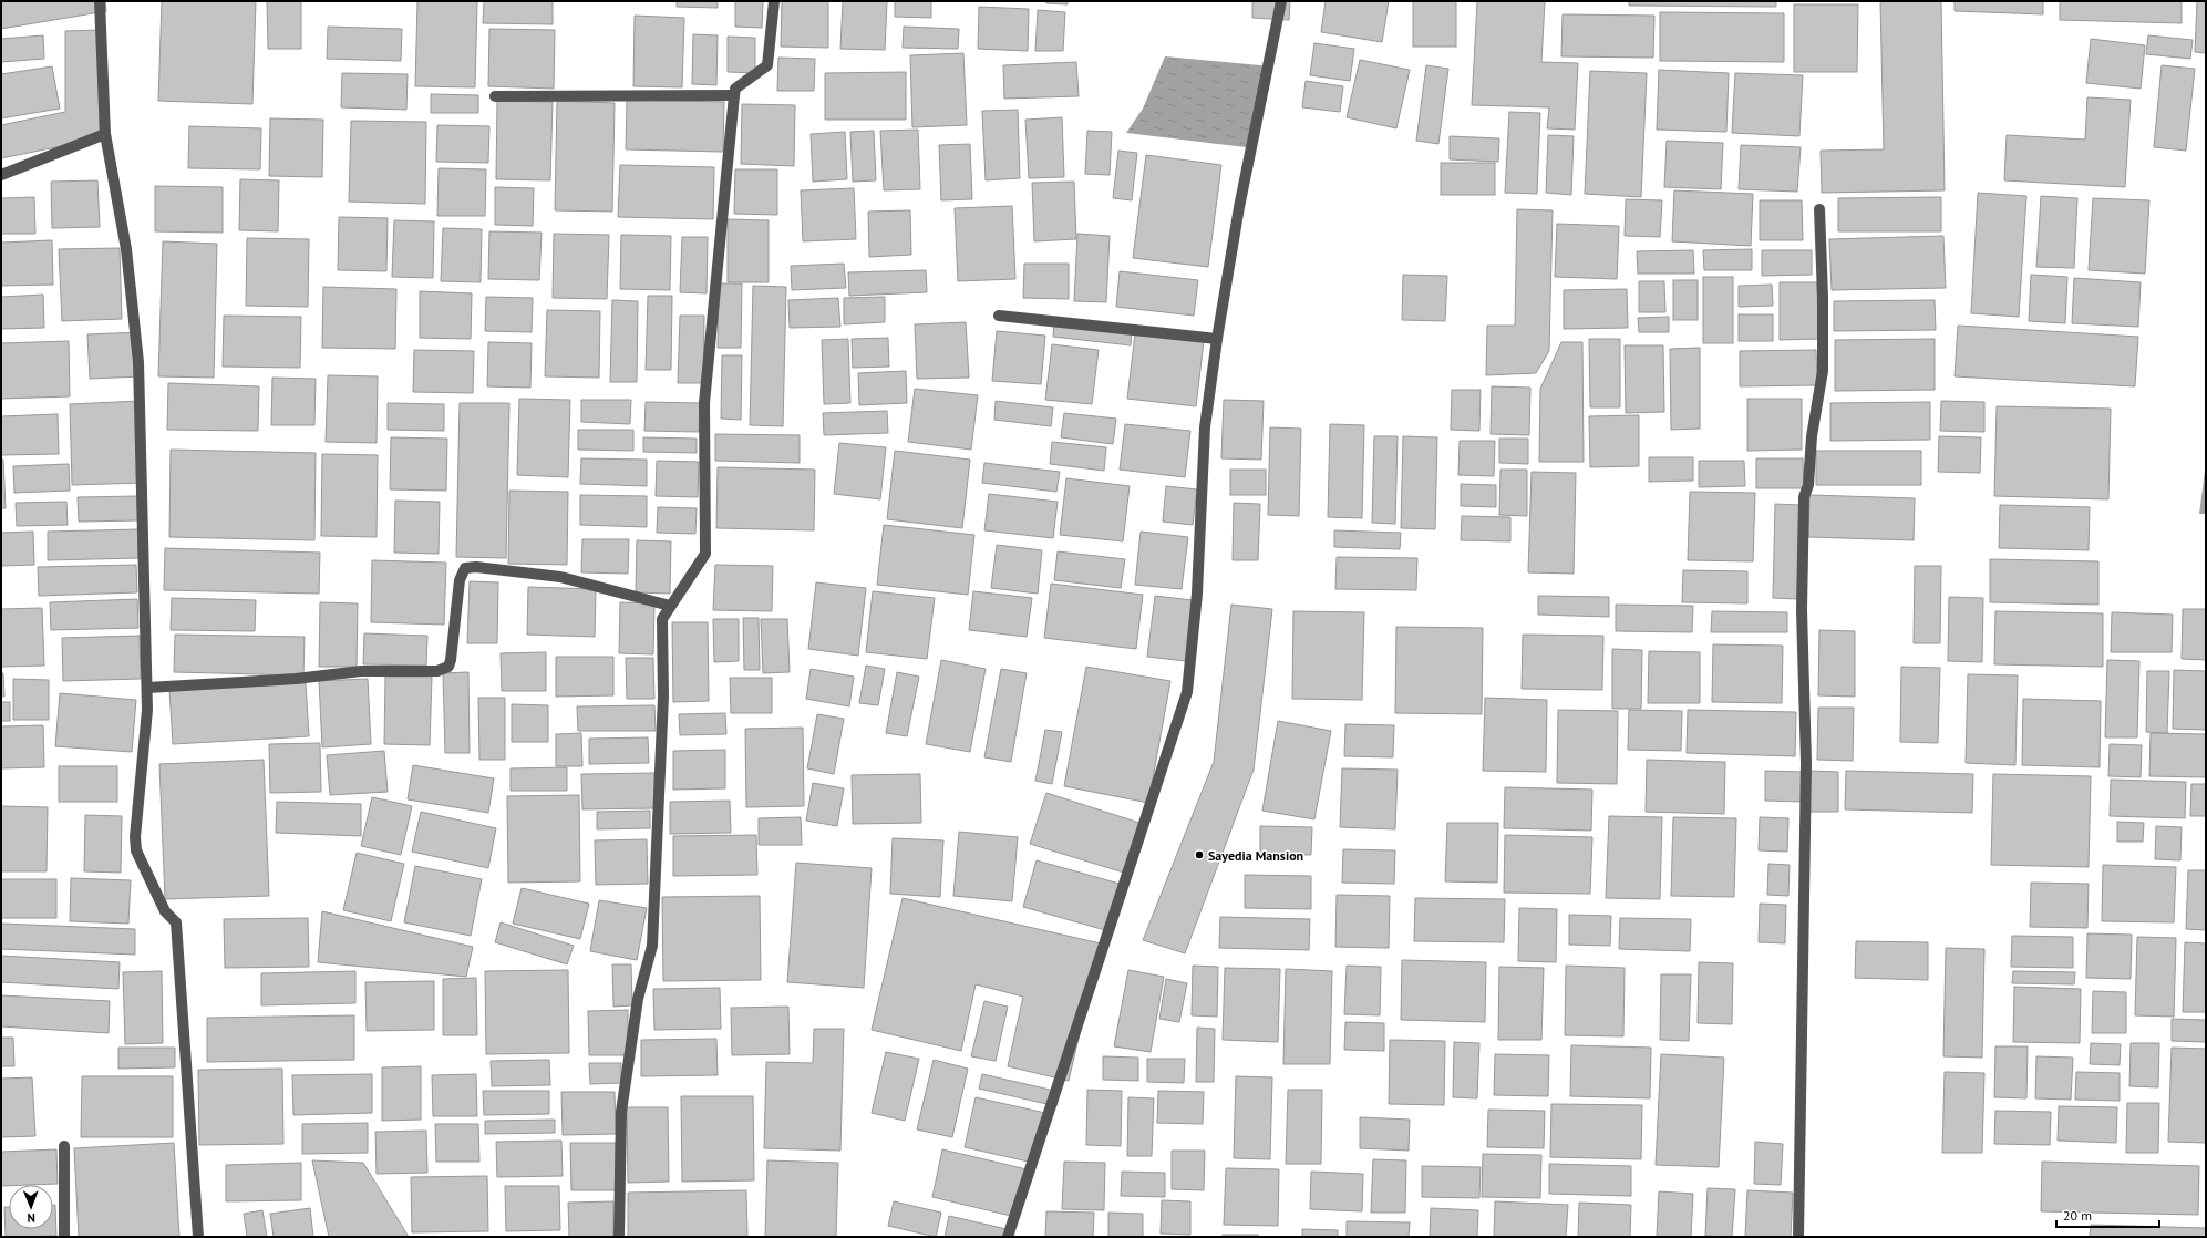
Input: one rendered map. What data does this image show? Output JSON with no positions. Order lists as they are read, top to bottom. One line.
{"places":["Sayedia Mansion"],"scale_bar":"20 m","north":"bottom"}
